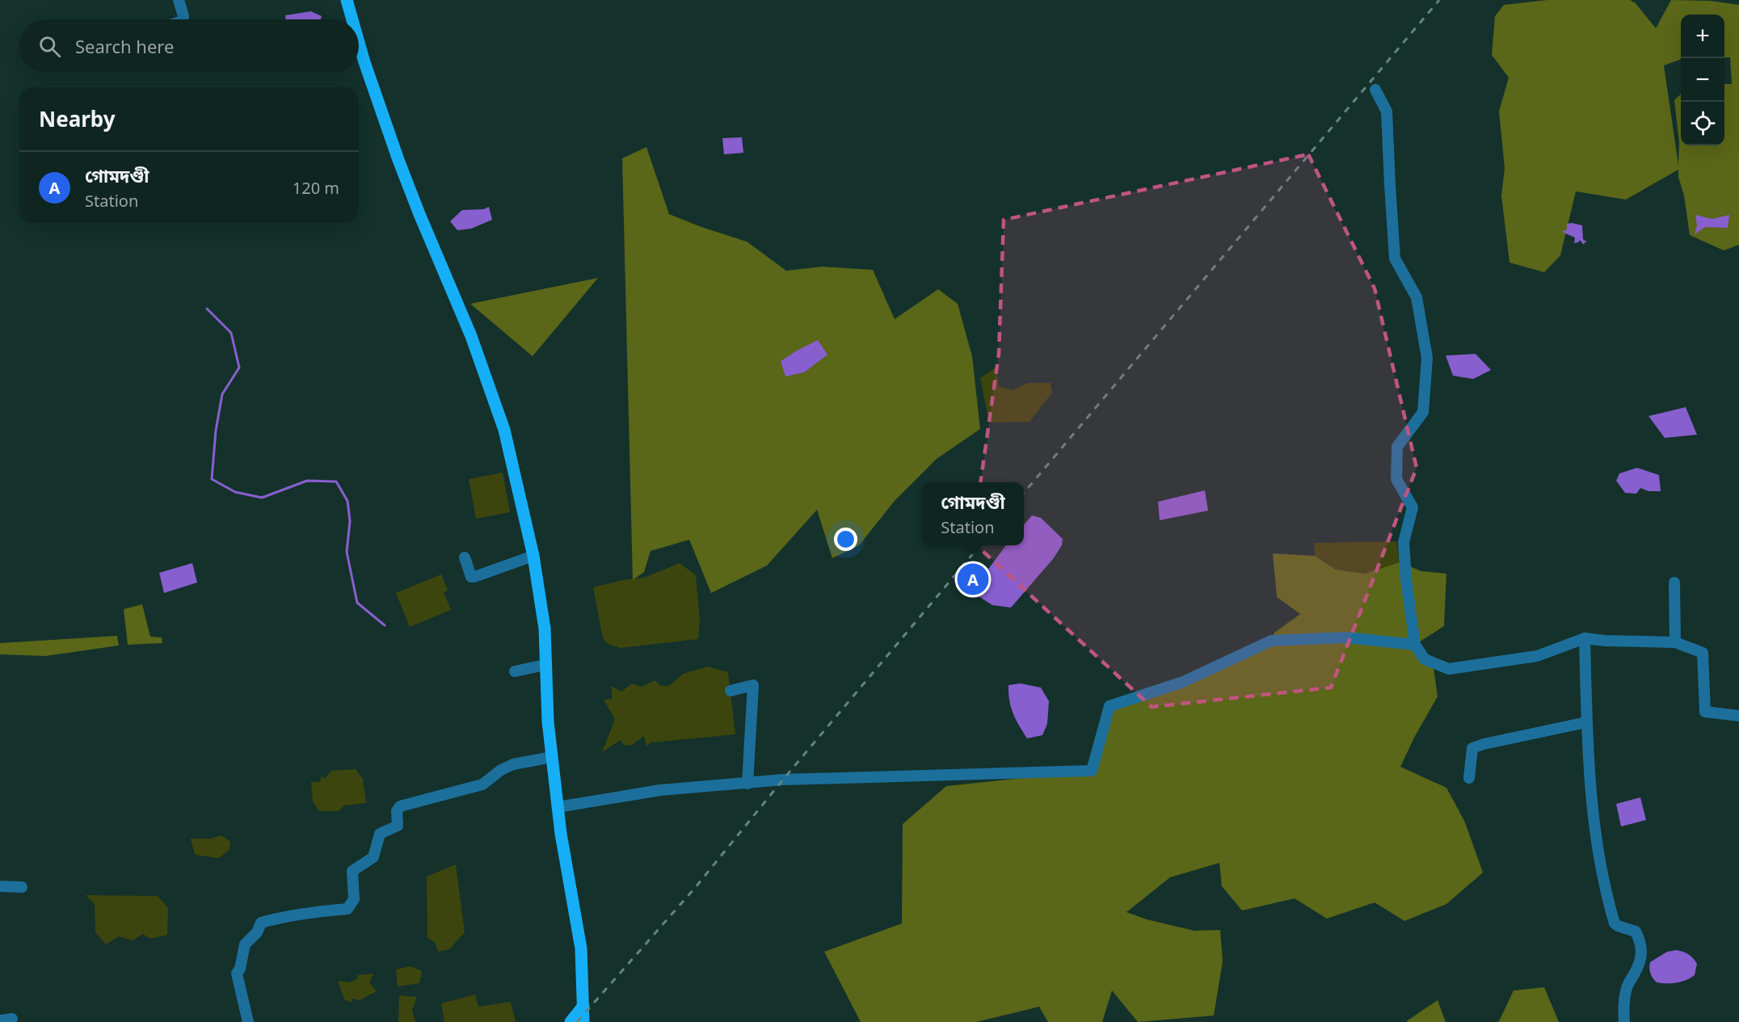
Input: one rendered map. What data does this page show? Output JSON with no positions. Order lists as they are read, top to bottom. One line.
{"page":{"map_buttons":["+","−"],"search":"Search here","heading":"Nearby","list":[{"mark":"A","name":"গোমদণ্ডী","note":"Station","value":"120 m"}],"popup":["গোমদণ্ডী","Station"],"pins":"A"}}
